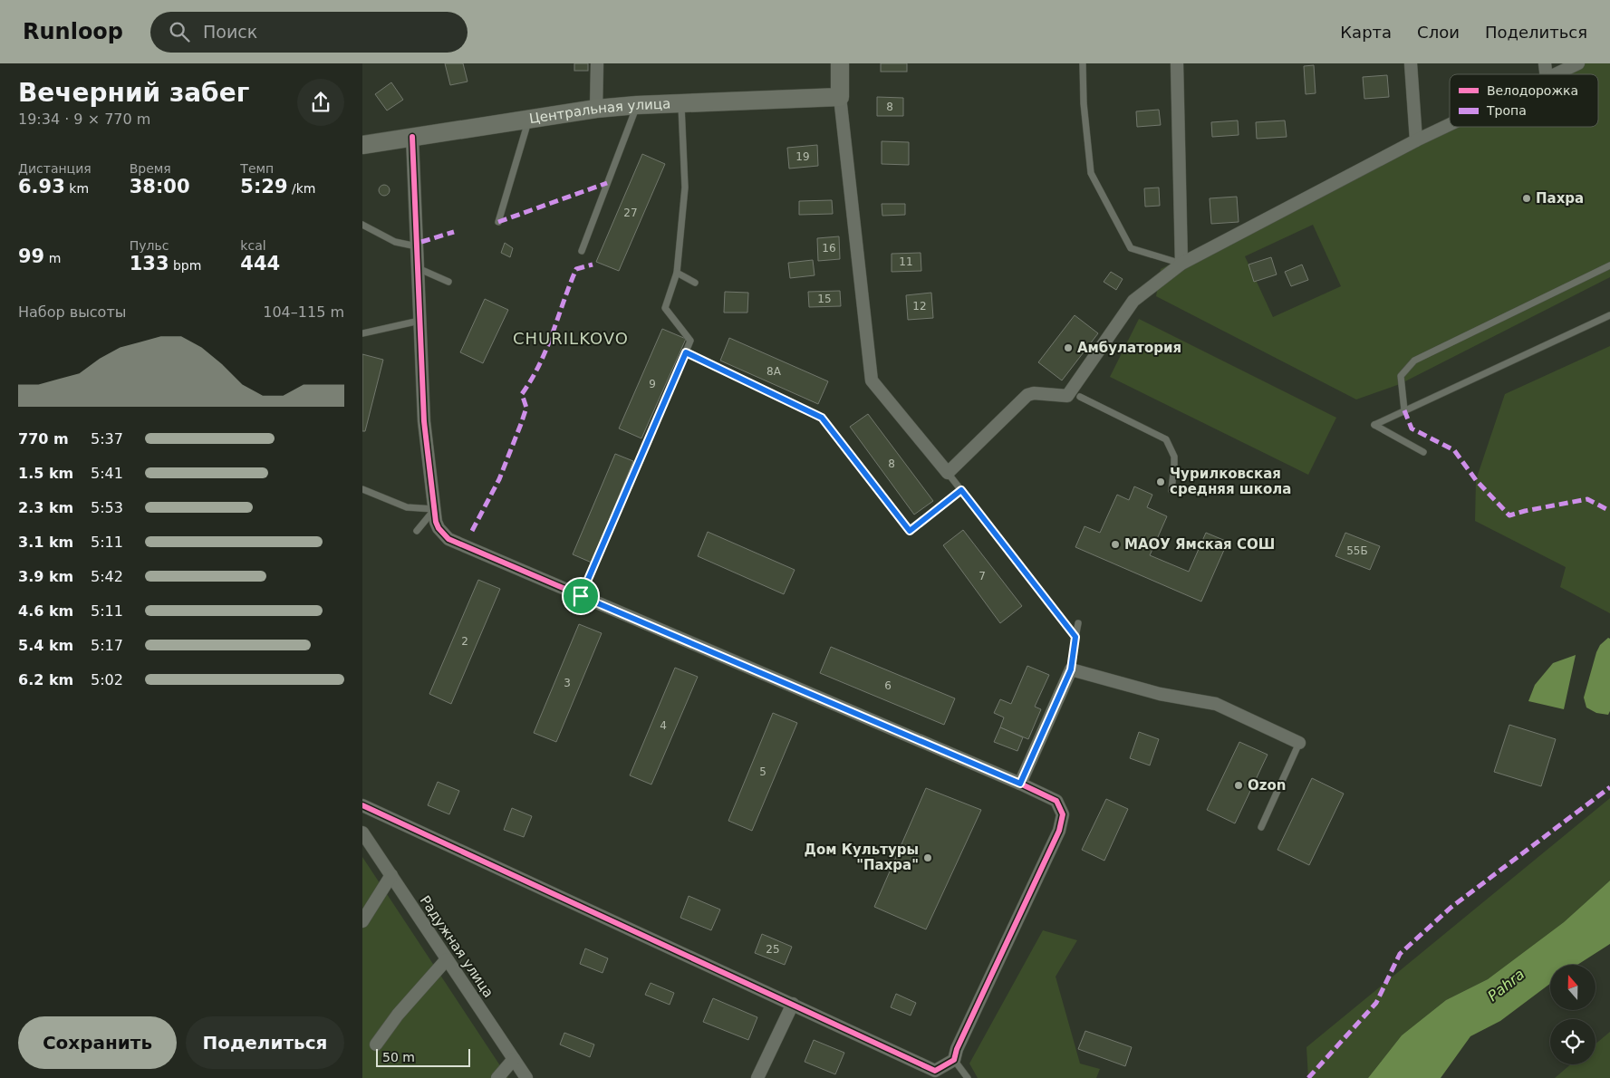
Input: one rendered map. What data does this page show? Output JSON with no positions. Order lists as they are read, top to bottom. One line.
{"streets":{"street":["Центральная улица","Радужная улица"]},"districts":["CHURILKOVO"],"water":["Pahra"],"places":["Пахра","Амбулатория","Чурилковская средняя школа","МАОУ Ямская СОШ","Ozon","Дом Культуры \"Пахра\""],"house_numbers":["8","19","27","16","11","15","12","8А","9","8","55Б","7","2","3","6","4","5","25"],"legend":["Велодорожка","Тропа"],"scale_bar":"50 m","north":"top","page":{"header":"Runloop","search":"Поиск","nav":["Карта","Слои","Поделиться"],"heading":["Вечерний забег","19:34 · 9 × 770 m"],"stats":[["Дистанция","6.93 km"],["Время","38:00"],["Темп","5:29 /km"],["99 m"],["Пульс","133 bpm"],["kcal","444"]],"chart":["Набор высоты","104–115 m"],"list":[{"name":"770 m","note":"5:37"},{"name":"1.5 km","note":"5:41"},{"name":"2.3 km","note":"5:53"},{"name":"3.1 km","note":"5:11"},{"name":"3.9 km","note":"5:42"},{"name":"4.6 km","note":"5:11"},{"name":"5.4 km","note":"5:17"},{"name":"6.2 km","note":"5:02"}],"buttons":["Сохранить","Поделиться"],"scale":"50 m"}}
